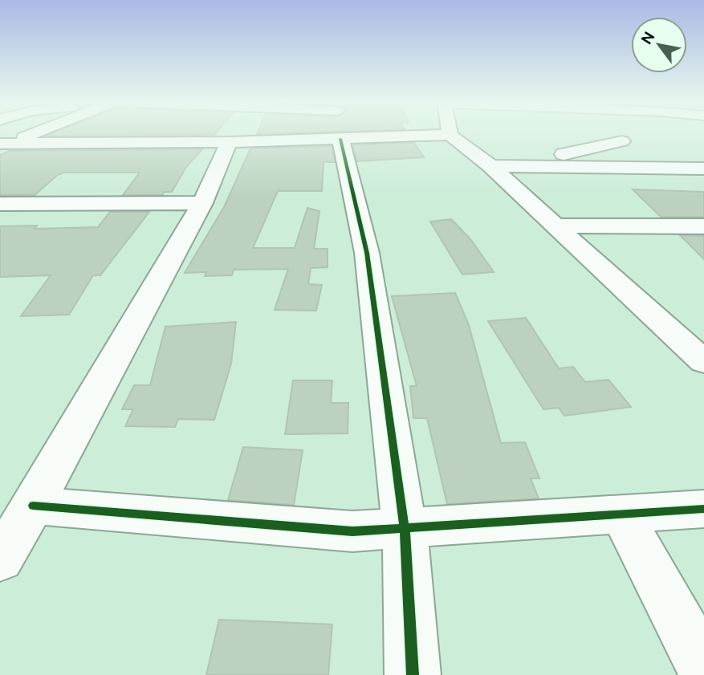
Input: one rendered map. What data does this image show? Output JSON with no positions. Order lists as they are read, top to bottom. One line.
{"north":"top left"}
